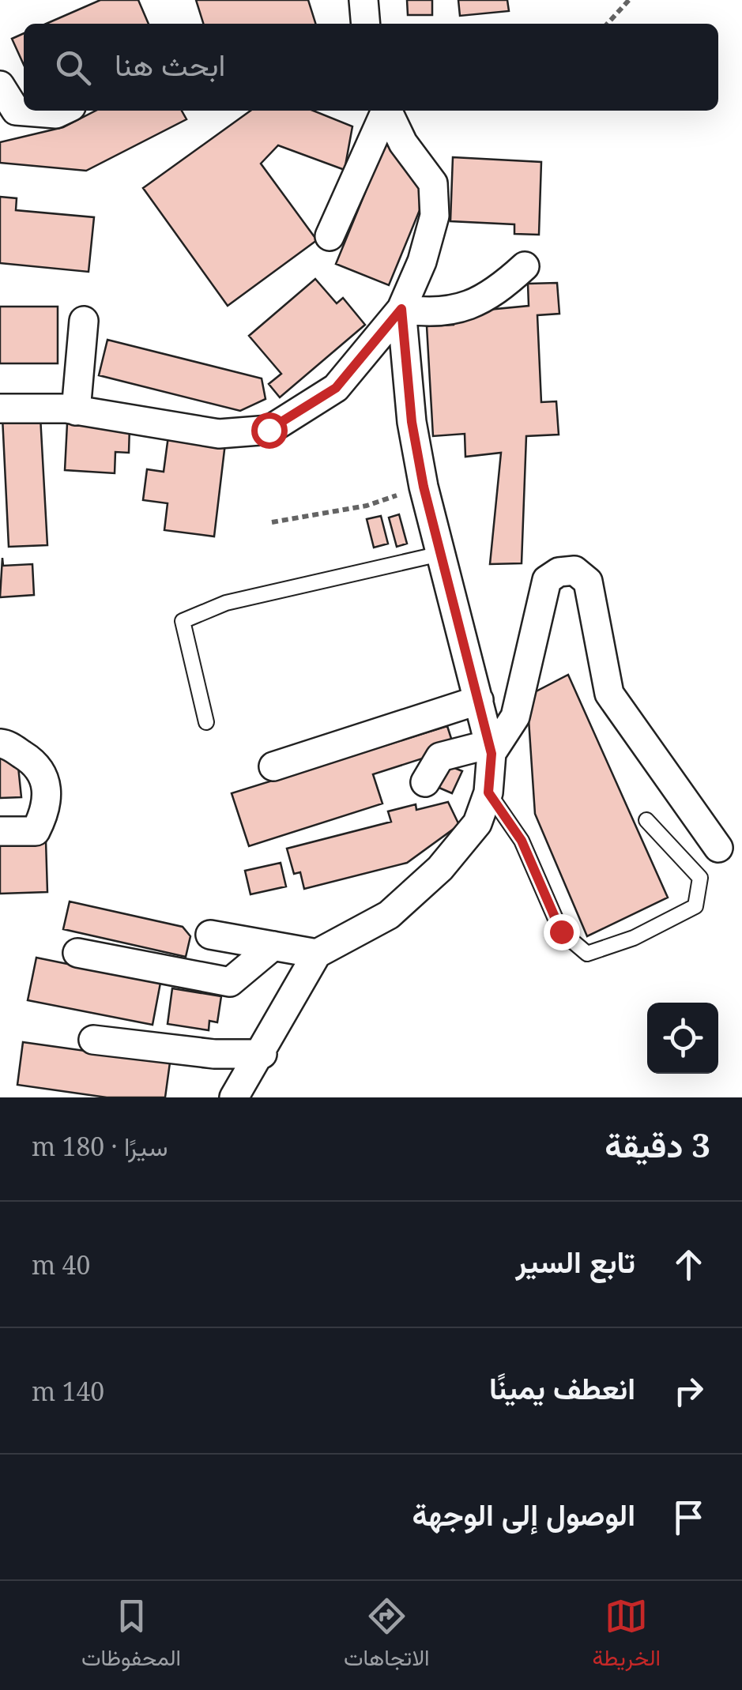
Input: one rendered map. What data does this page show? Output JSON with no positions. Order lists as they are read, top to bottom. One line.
{"page":{"search":"ابحث هنا","heading":["3 دقيقة","سيرًا · 180 m"],"list":[["تابع السير","40 m"],["انعطف يمينًا","140 m"],"الوصول إلى الوجهة"],"nav":["الخريطة","الاتجاهات","المحفوظات"]}}
